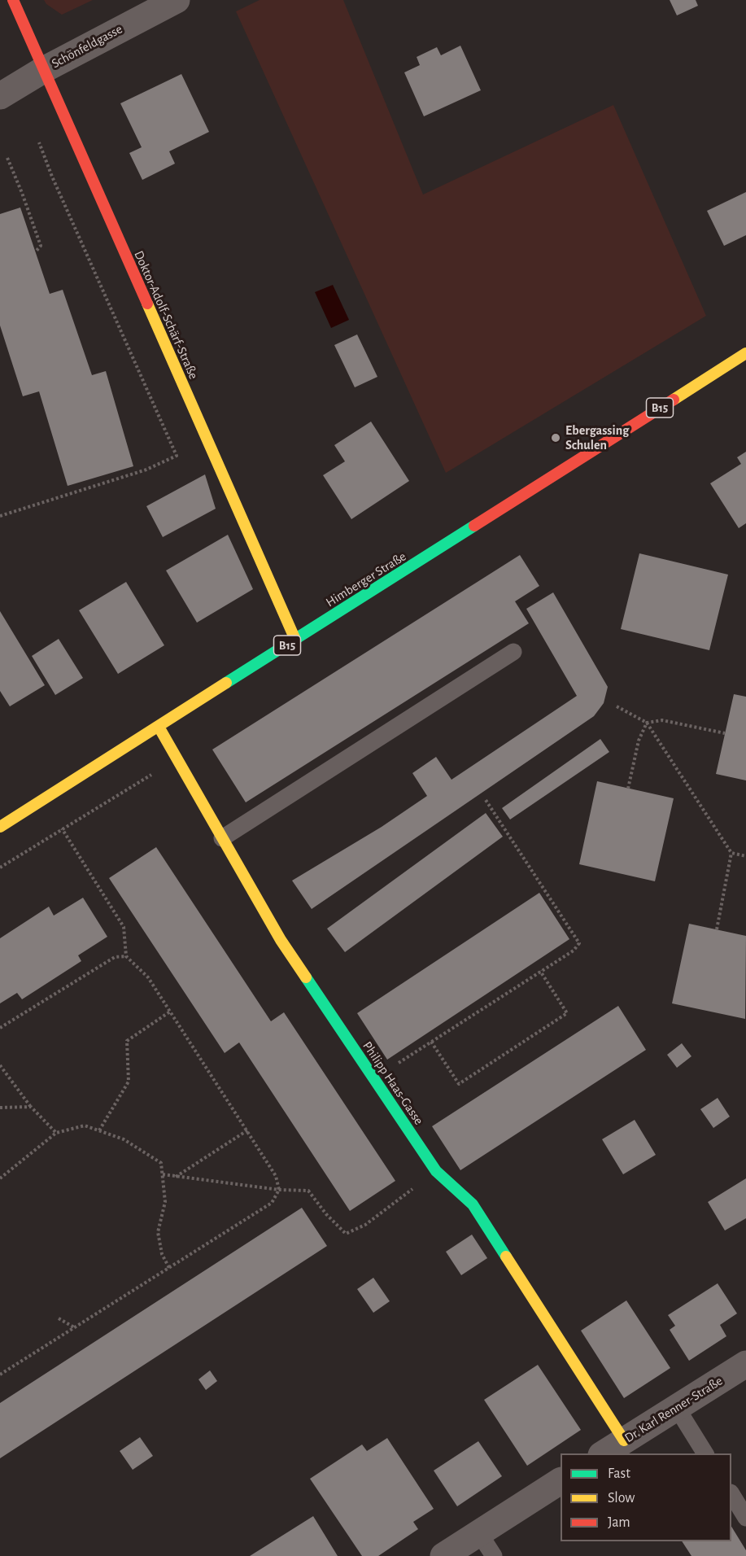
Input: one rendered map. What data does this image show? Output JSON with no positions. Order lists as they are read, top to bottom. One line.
{"streets":{"street":["Schönfeldgasse","Doktor-Adolf-Schärf-Straße","B15","Himberger Straße","Philipp Haas-Gasse","Dr. Karl Renner-Straße"]},"crossings":[["Schönfeldgasse","Doktor-Adolf-Schärf-Straße"],["Doktor-Adolf-Schärf-Straße","Himberger Straße"],["Himberger Straße","Philipp Haas-Gasse"],["Philipp Haas-Gasse","Dr. Karl Renner-Straße"]],"places":["Ebergassing Schulen"],"legend":["Fast","Slow","Jam"]}
